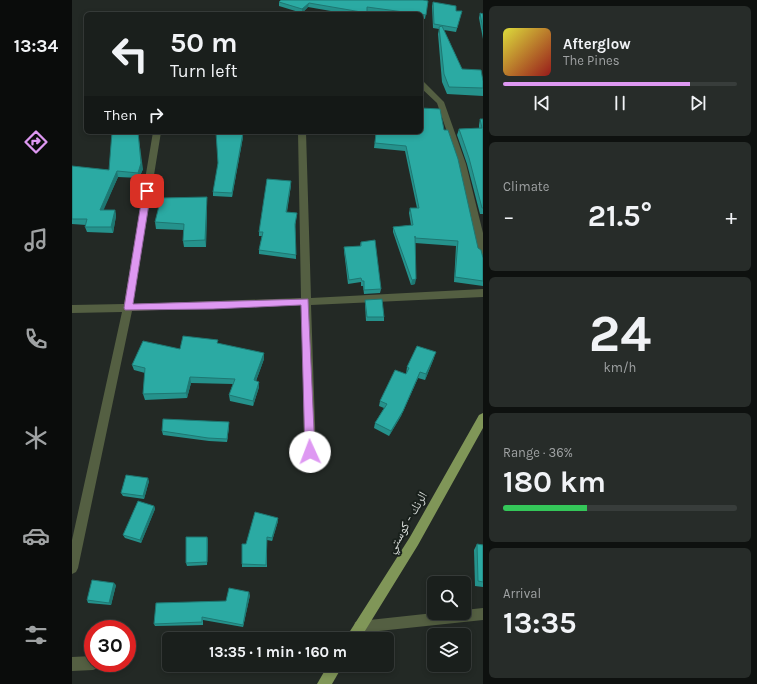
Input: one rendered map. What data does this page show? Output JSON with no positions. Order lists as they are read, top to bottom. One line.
{"streets":{"main road":["الرنك - كوستي"]},"page":{"tabs":"13:34","turn":["50 m","Turn left"],"song":["Afterglow","The Pines"],"then":"Then","tile":["Climate",["24","km/h"],["Range · 36%","180 km"],["Arrival","13:35"]],"heat":["−","21.5°","+"],"limit":"30","trip":"13:35 · 1 min · 160 m"}}
